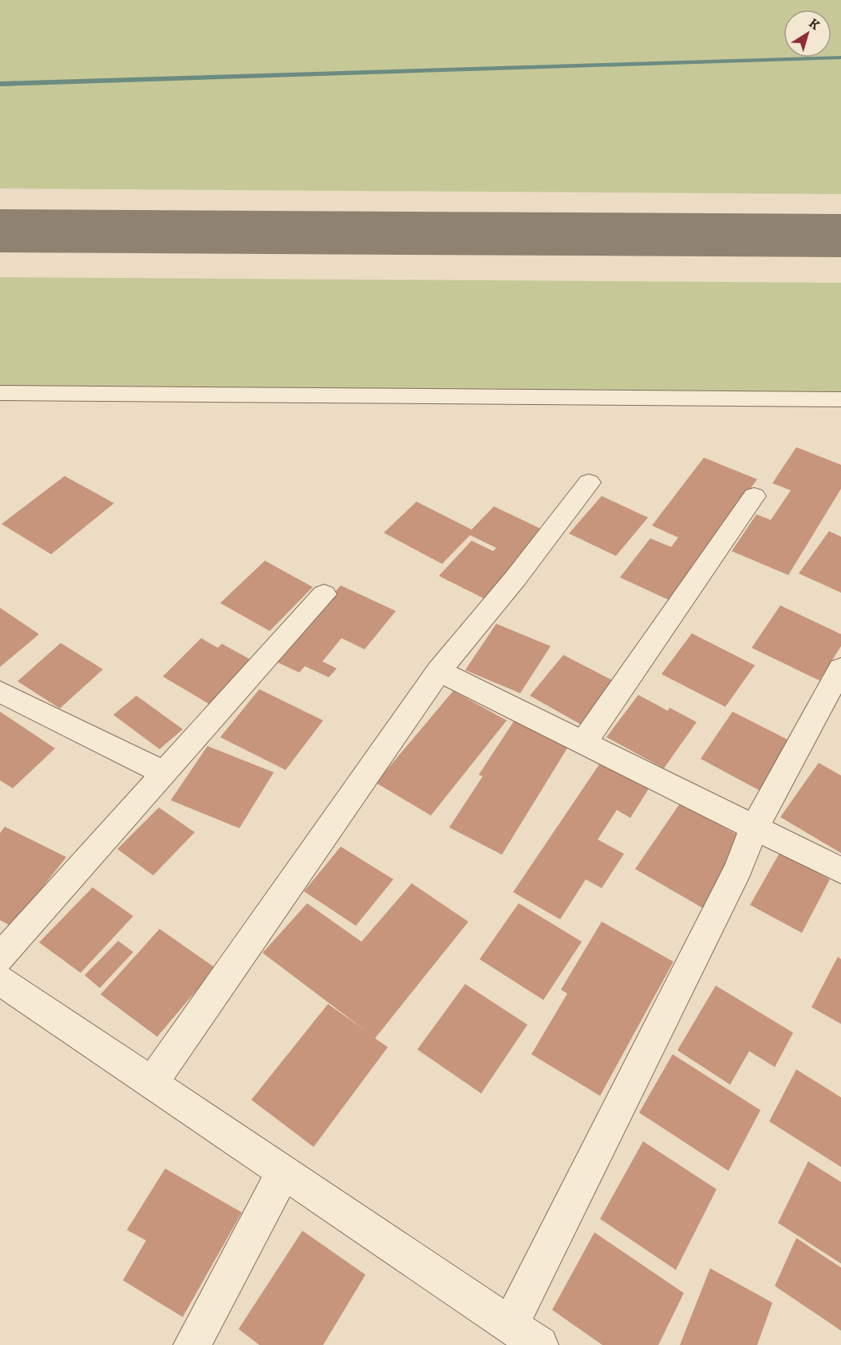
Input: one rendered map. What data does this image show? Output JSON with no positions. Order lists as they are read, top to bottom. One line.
{"north":"top right"}
